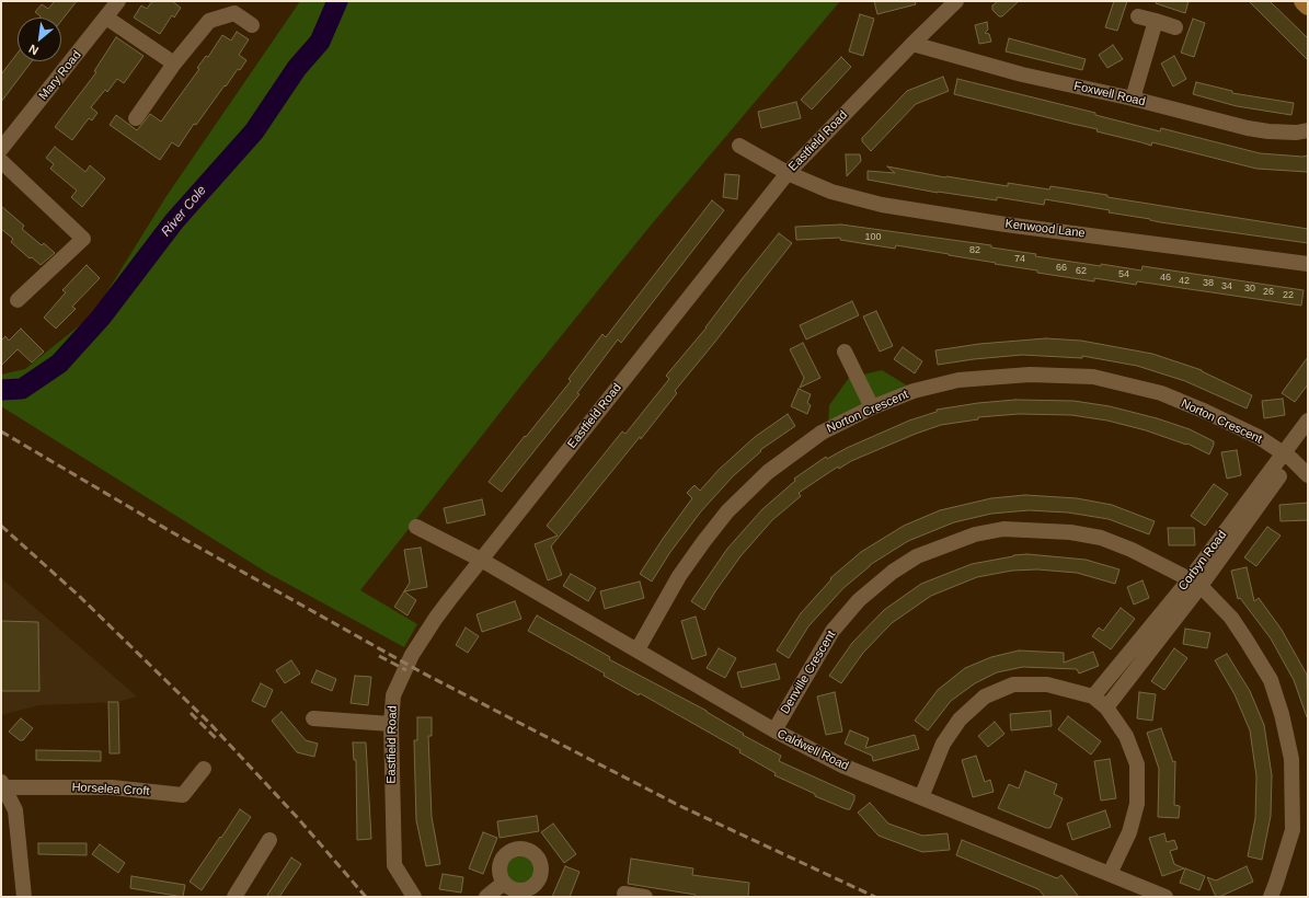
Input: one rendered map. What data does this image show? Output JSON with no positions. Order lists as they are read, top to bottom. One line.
{"streets":{"street":["Mary Road","Foxwell Road","Eastfield Road","Kenwood Lane","Norton Crescent","Corbyn Road","Denville Crescent","Caldwell Road","Horselea Croft"]},"crossings":[["Foxwell Road","Eastfield Road"],["Eastfield Road","Kenwood Lane"],["Eastfield Road","Caldwell Road"],["Norton Crescent","Corbyn Road"],["Norton Crescent","Caldwell Road"],["Corbyn Road","Denville Crescent"],["Denville Crescent","Caldwell Road"]],"water":["River Cole"],"house_numbers":["100","82","74","66","62","54","46","42","38","34","30","26","22"],"north":"bottom left"}
